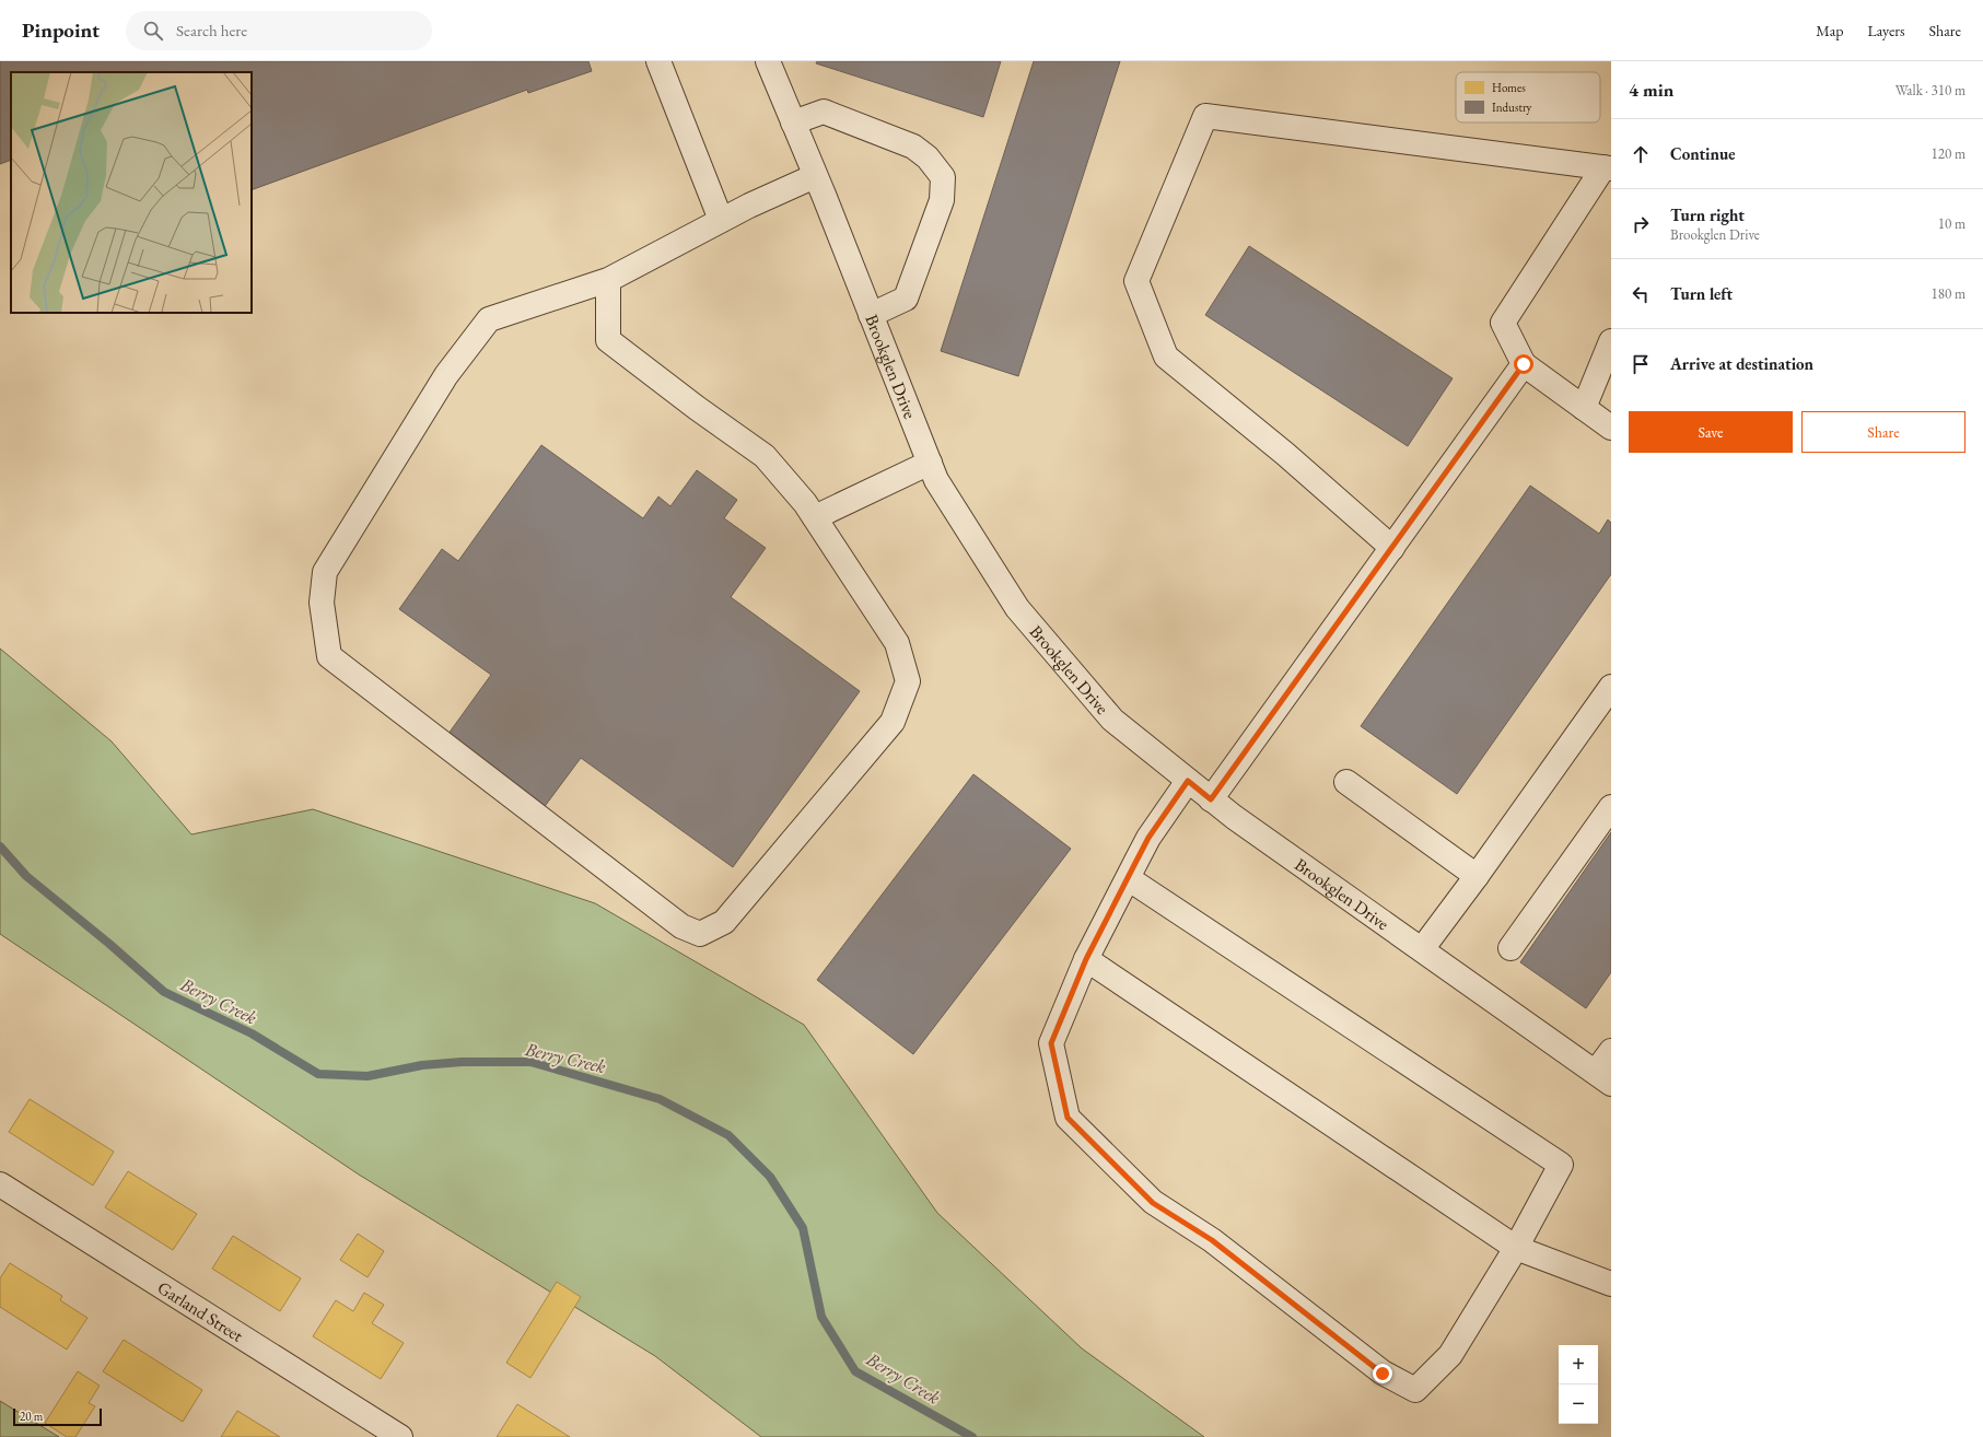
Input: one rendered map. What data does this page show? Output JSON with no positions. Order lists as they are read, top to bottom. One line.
{"streets":{"street":["Brookglen Drive","Garland Street"]},"water":["Berry Creek"],"legend":["Homes","Industry"],"scale_bar":"20 m","page":{"header":"Pinpoint","search":"Search here","nav":["Map","Layers","Share"],"heading":["4 min","Walk · 310 m"],"list":[["Continue","120 m"],["Turn right","Brookglen Drive","10 m"],["Turn left","180 m"],"Arrive at destination"],"buttons":["Save","Share"],"map_buttons":["+","−"],"scale":"20 m"}}
